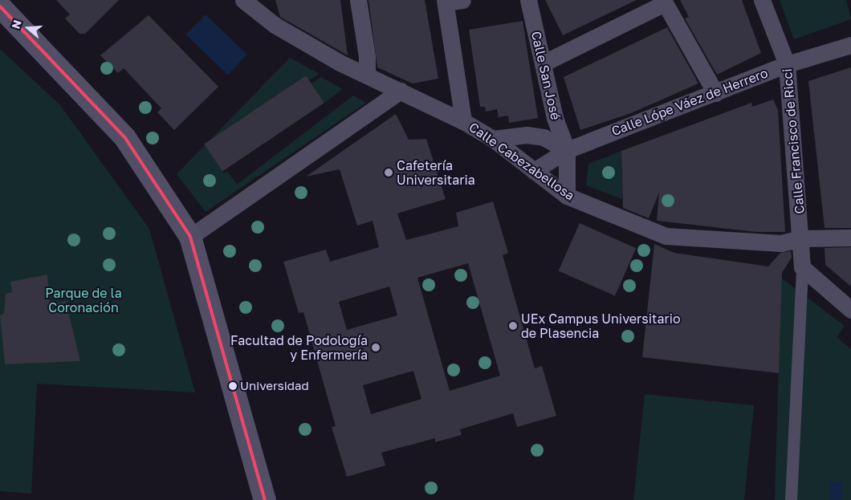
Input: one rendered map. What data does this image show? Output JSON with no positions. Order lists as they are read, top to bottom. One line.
{"streets":{"street":["Calle San José","Calle Lópe Váez de Herrero","Calle Francisco de Ricci","Calle Cabezabellosa"]},"crossings":[["Calle San José","Calle Lópe Váez de Herrero"],["Calle Lópe Váez de Herrero","Calle Francisco de Ricci"],["Calle Lópe Váez de Herrero","Calle Cabezabellosa"],["Calle Francisco de Ricci","Calle Cabezabellosa"]],"parks":["Parque de la Coronación"],"places":["Cafetería Universitaria","UEx Campus Universitario de Plasencia","Facultad de Podología y Enfermería","Universidad"],"north":"left"}
